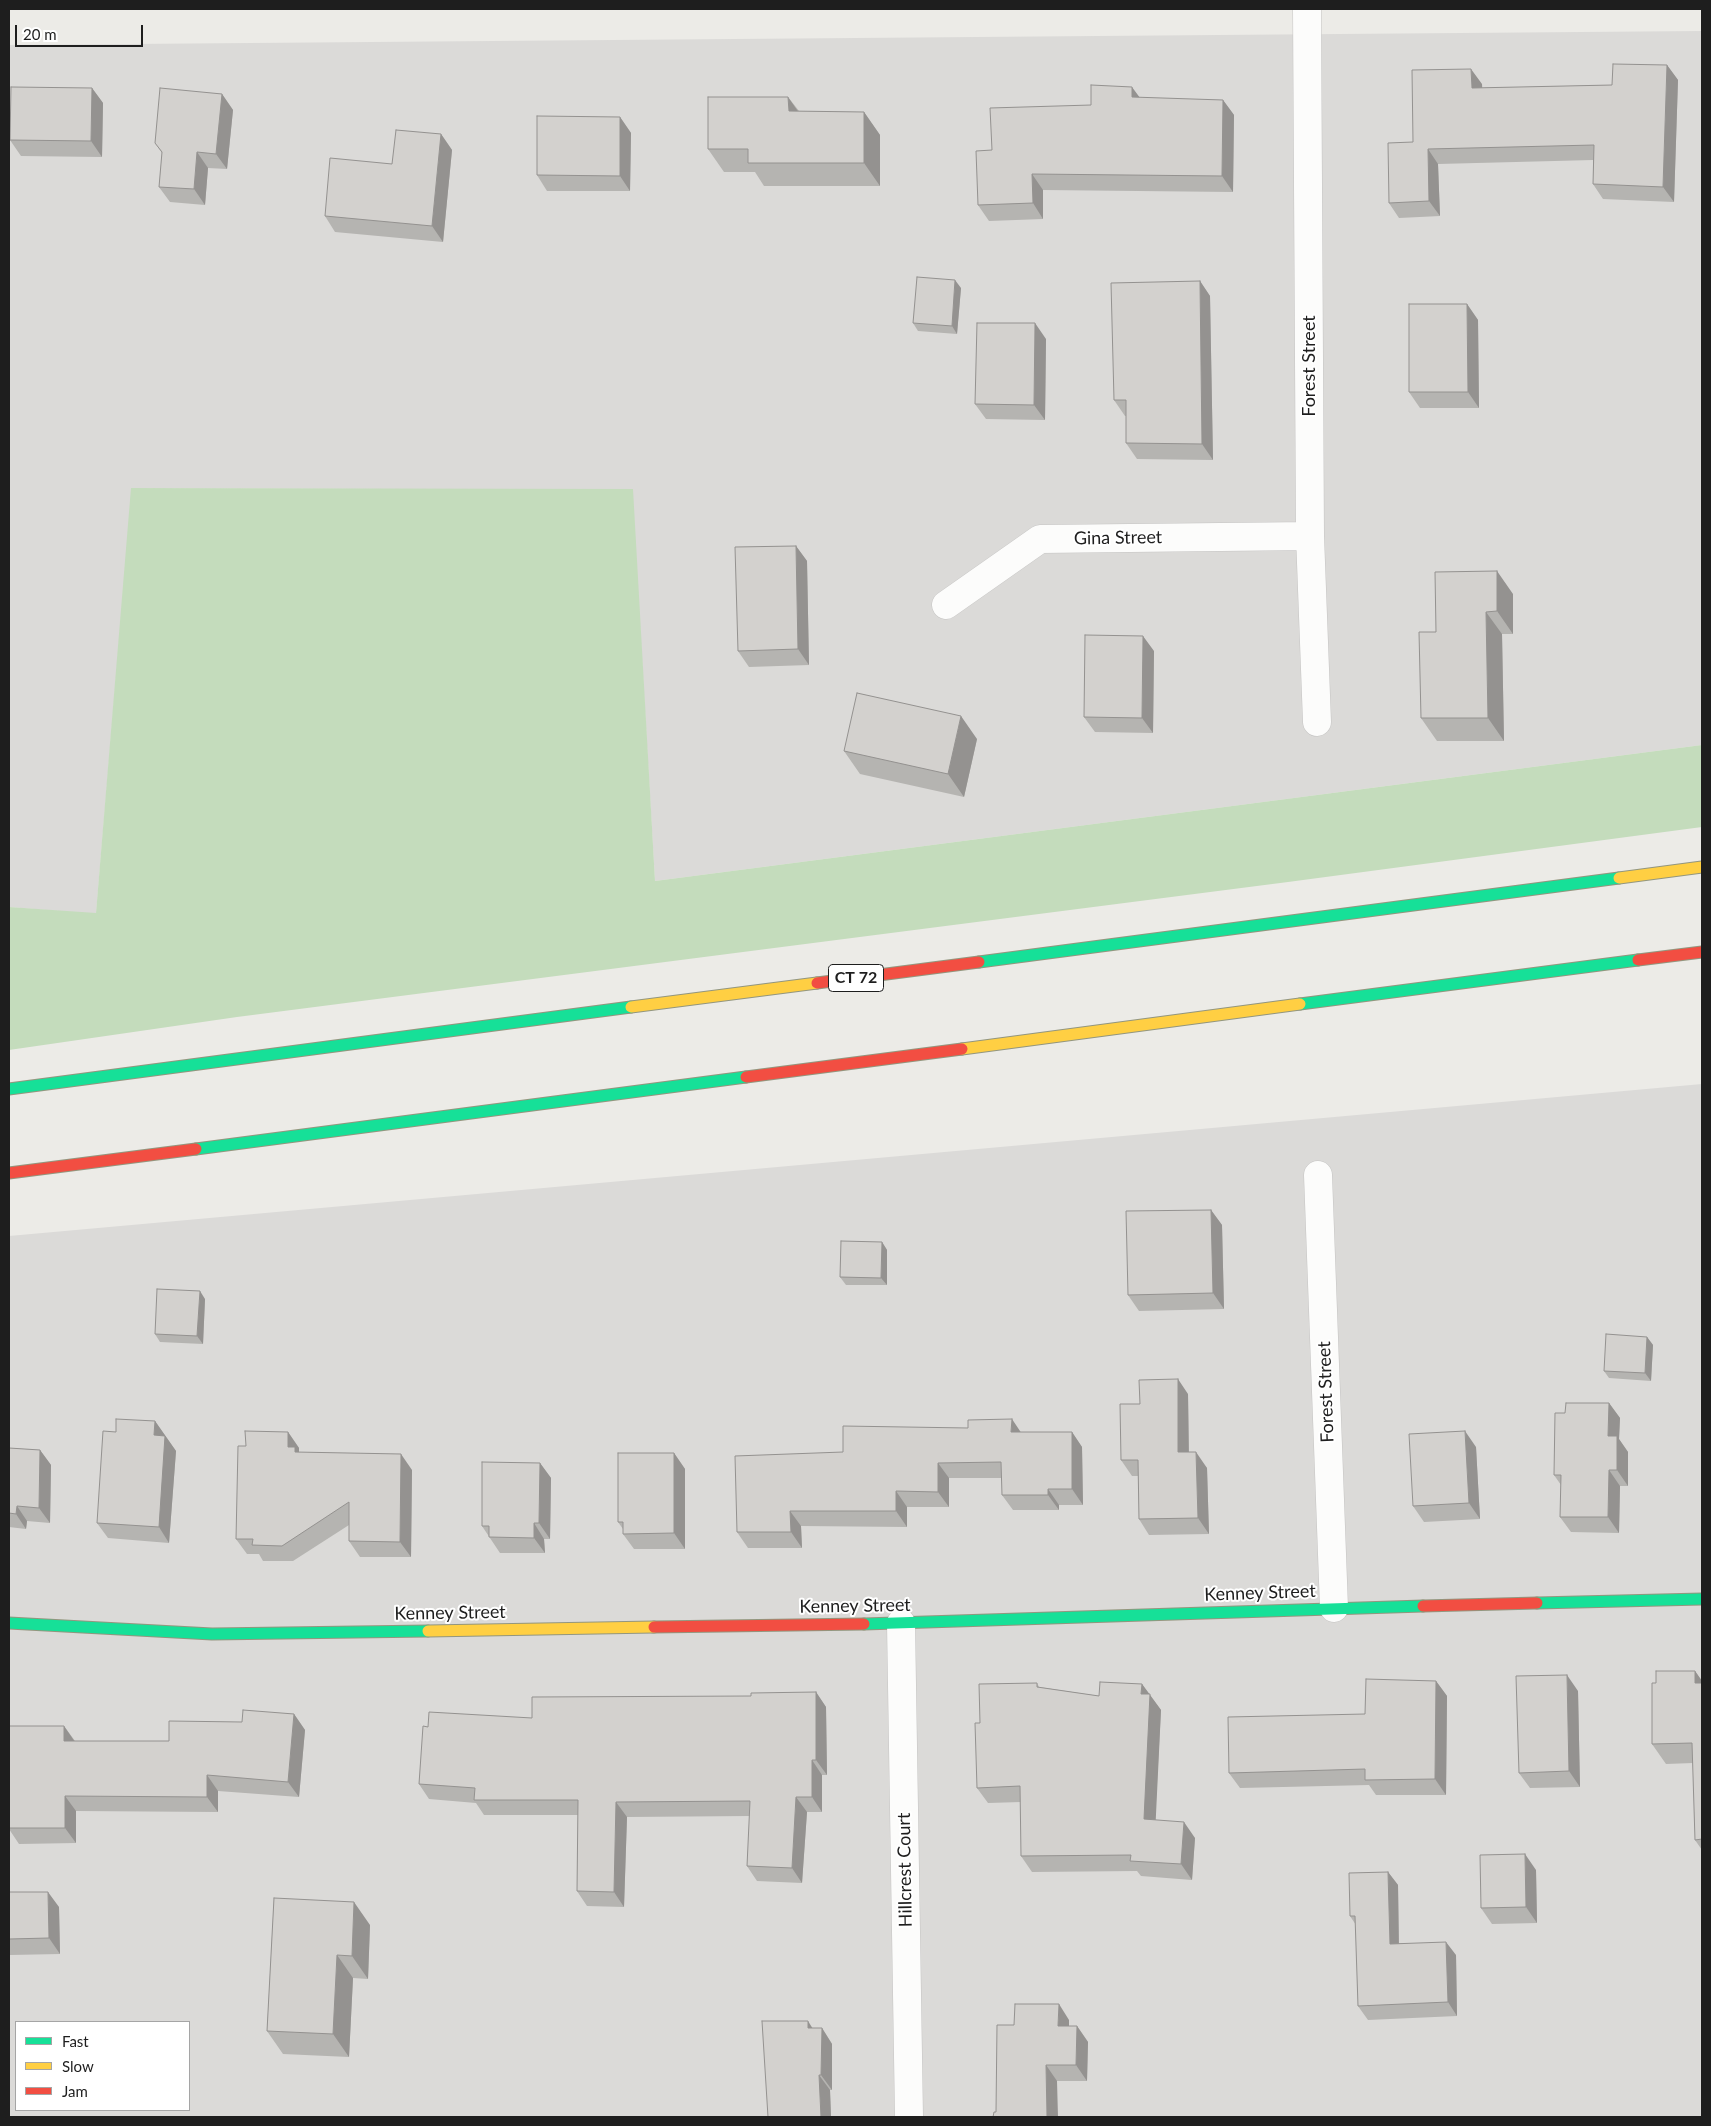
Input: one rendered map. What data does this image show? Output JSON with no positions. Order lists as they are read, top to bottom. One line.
{"streets":{"main road":["CT 72","Kenney Street"],"street":["Forest Street","Gina Street","Hillcrest Court"]},"crossings":[["Forest Street","Gina Street"],["Forest Street","Kenney Street"],["Kenney Street","Hillcrest Court"]],"legend":["Fast","Slow","Jam"],"scale_bar":"20 m"}
